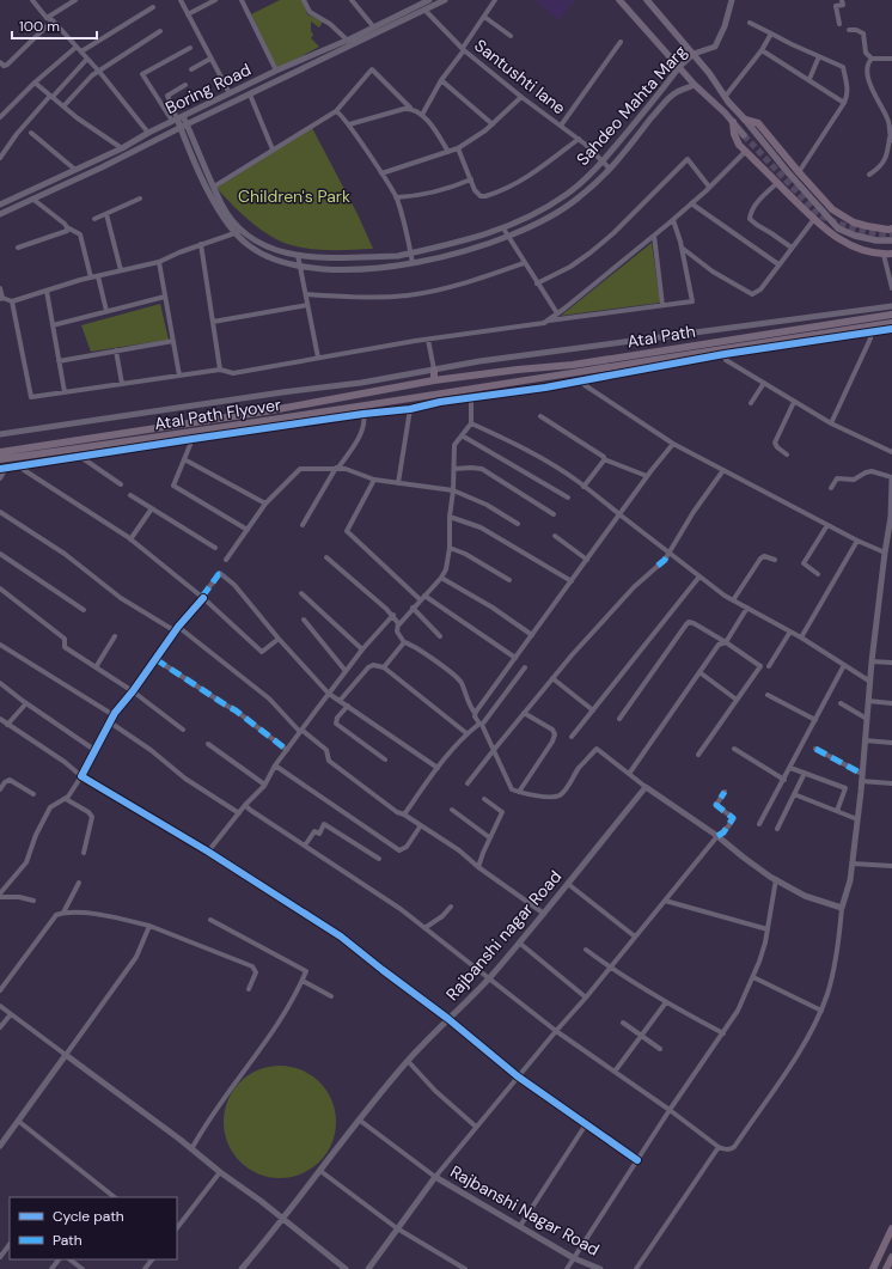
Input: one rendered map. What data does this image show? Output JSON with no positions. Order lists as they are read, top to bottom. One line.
{"streets":{"main road":["Atal Path","Atal Path Flyover"],"street":["Santushti lane","Boring Road","Sahdeo Mahta Marg","Rajbanshi nagar Road","Rajbanshi Nagar Road"]},"crossings":[["Santushti lane","Sahdeo Mahta Marg"],["Boring Road","Sahdeo Mahta Marg"],["Atal Path","Atal Path Flyover"],["Rajbanshi nagar Road","Rajbanshi Nagar Road"]],"parks":["Children's Park"],"legend":["Cycle path","Path"],"scale_bar":"100 m"}
